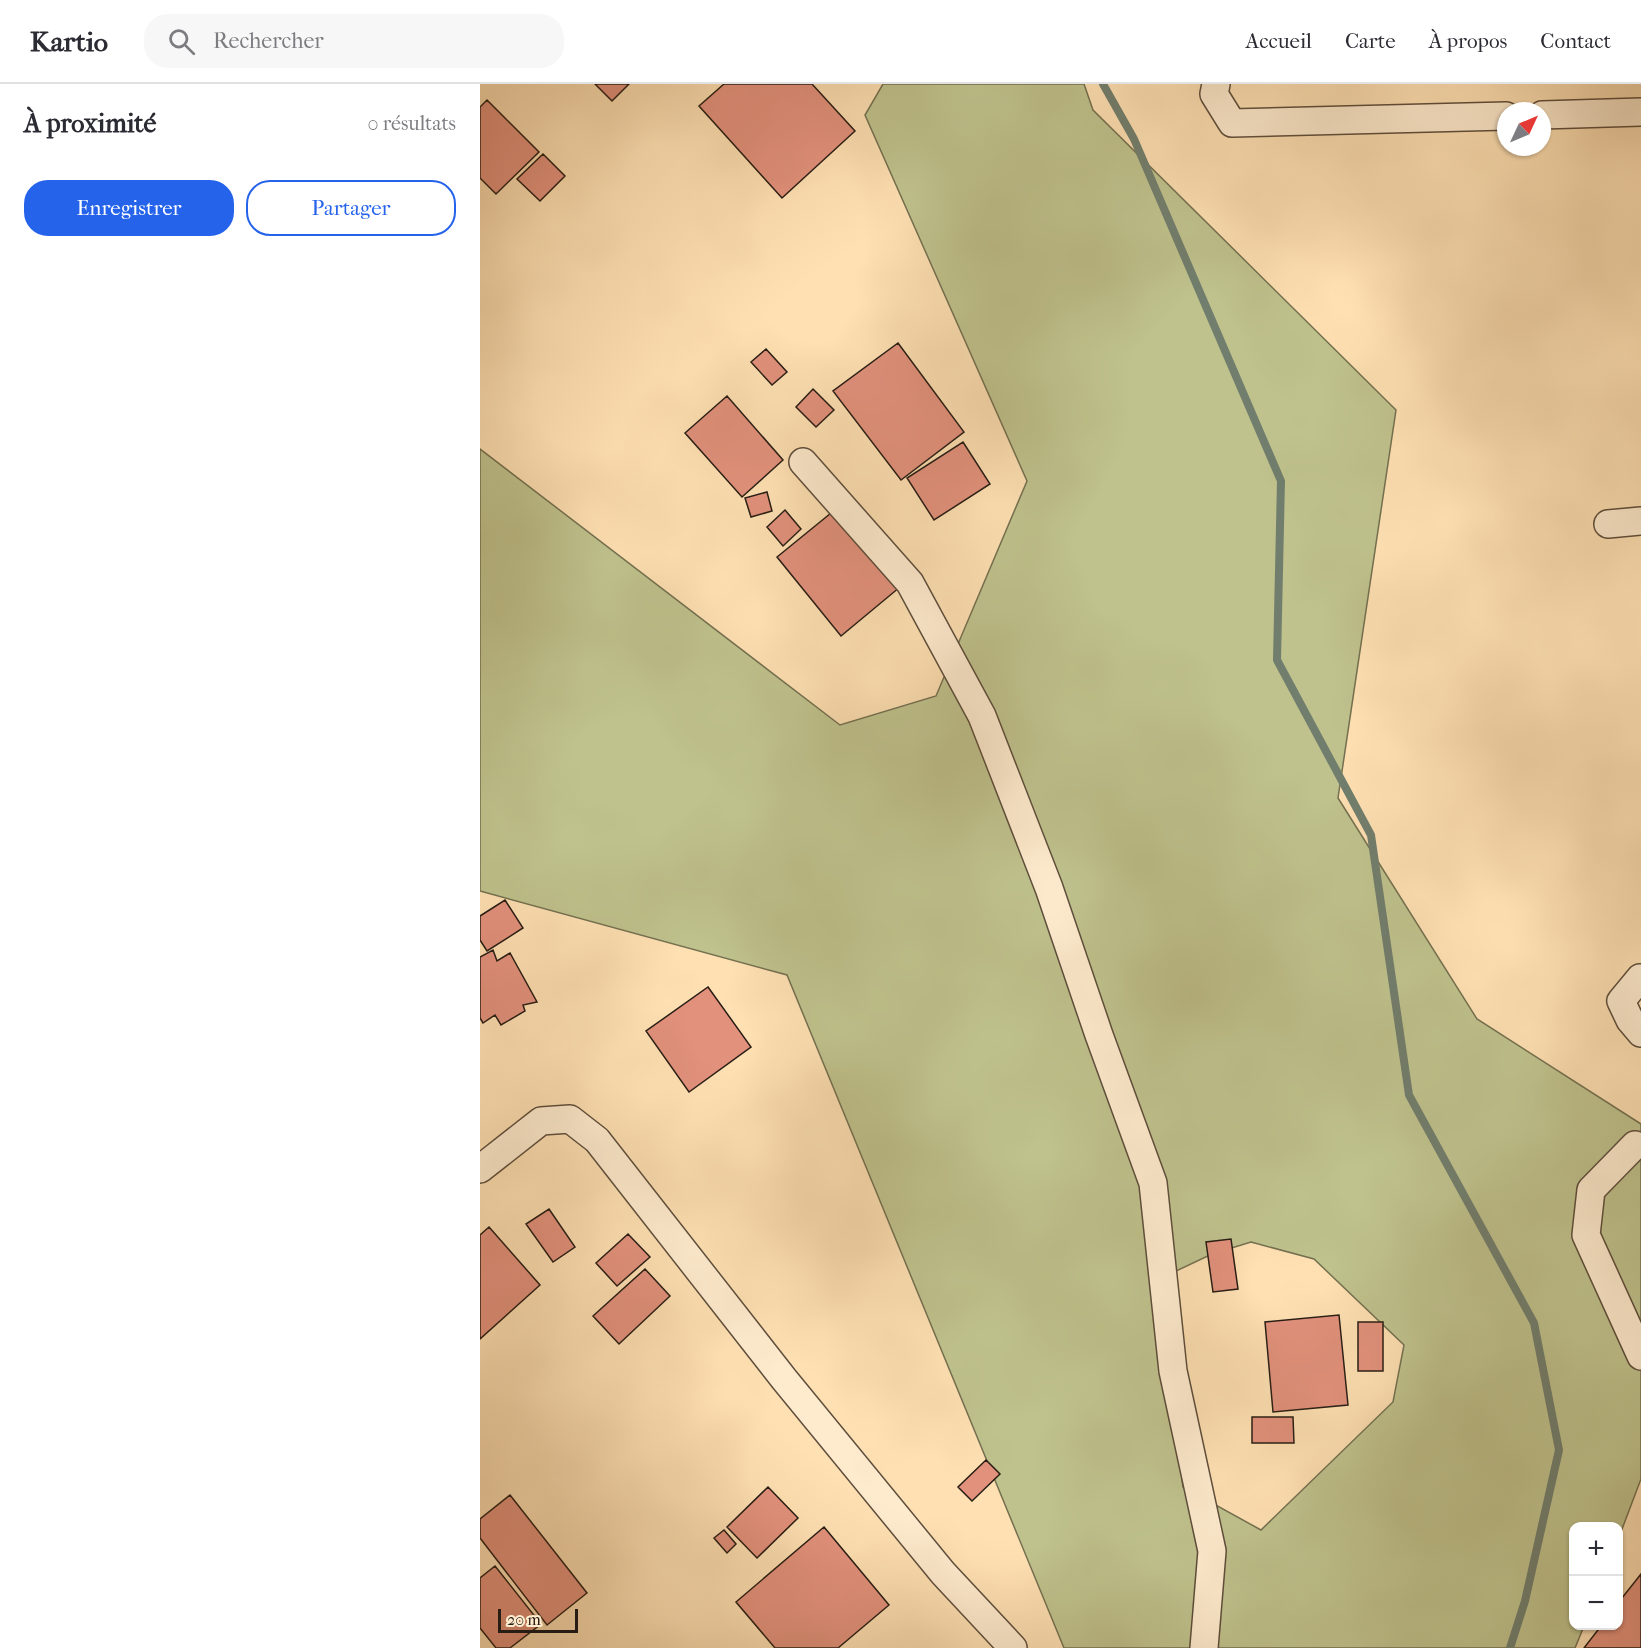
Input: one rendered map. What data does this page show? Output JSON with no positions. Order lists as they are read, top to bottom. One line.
{"scale_bar":"20 m","north":"top right","page":{"header":"Kartio","search":"Rechercher","nav":["Accueil","Carte","À propos","Contact"],"heading":["À proximité","0 résultats"],"buttons":["Enregistrer","Partager"],"map_buttons":["+","−"],"scale":"20 m"}}
